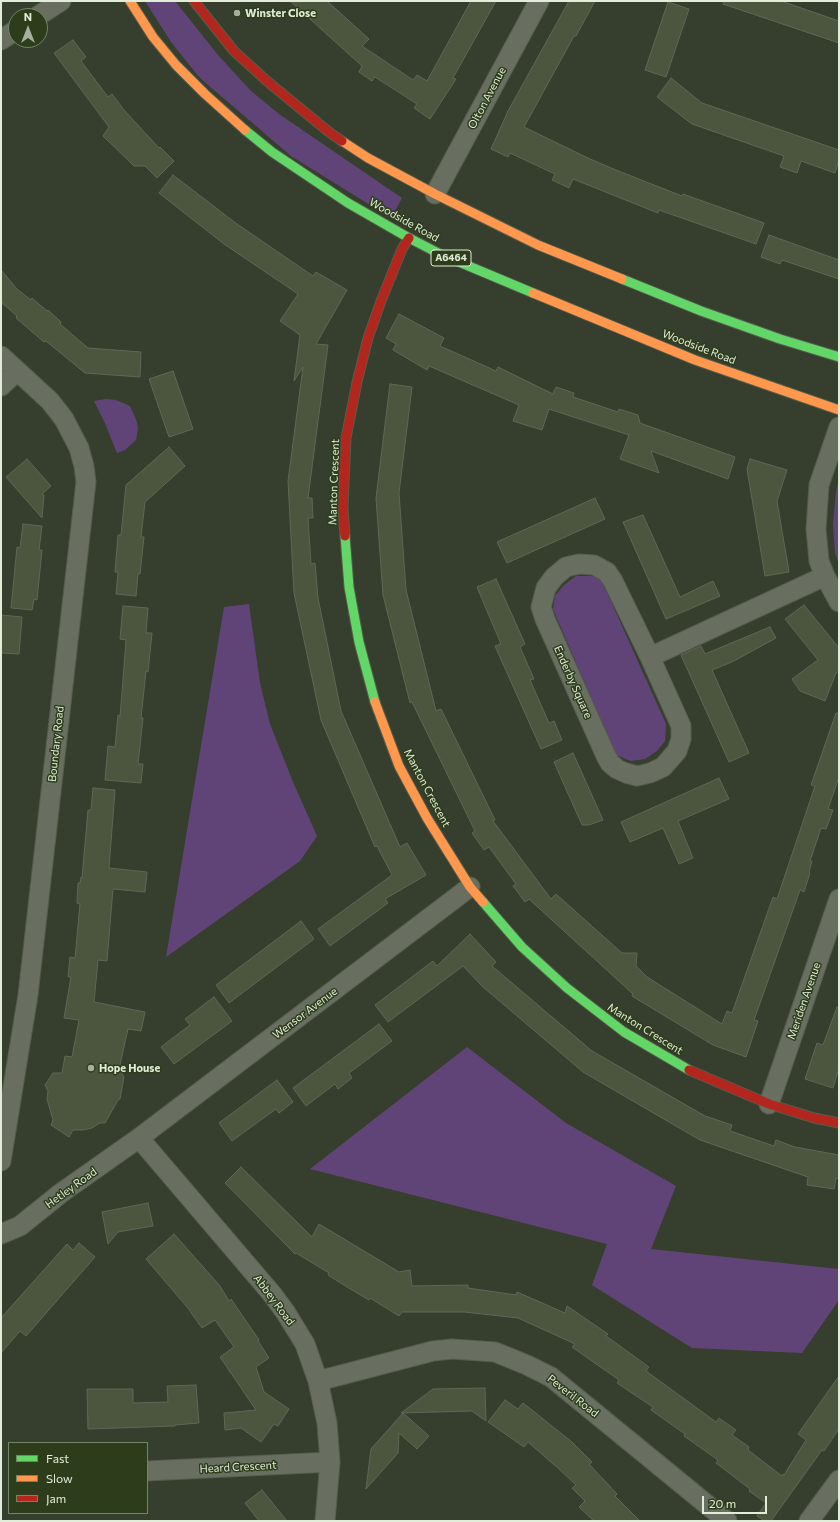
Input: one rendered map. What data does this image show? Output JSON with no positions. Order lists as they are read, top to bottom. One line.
{"streets":{"main road":["Woodside Road","A6464","Manton Crescent"],"street":["Olton Avenue","Enderby Square","Boundary Road","Meriden Avenue","Wensor Avenue","Hetley Road","Abbey Road","Peveril Road","Heard Crescent"]},"crossings":[["Woodside Road","Manton Crescent"],["Manton Crescent","Meriden Avenue"],["Manton Crescent","Wensor Avenue"],["Wensor Avenue","Hetley Road"],["Wensor Avenue","Abbey Road"],["Hetley Road","Abbey Road"],["Abbey Road","Peveril Road"],["Abbey Road","Heard Crescent"]],"places":["Winster Close","Hope House"],"legend":["Fast","Slow","Jam"],"scale_bar":"20 m","north":"top"}
